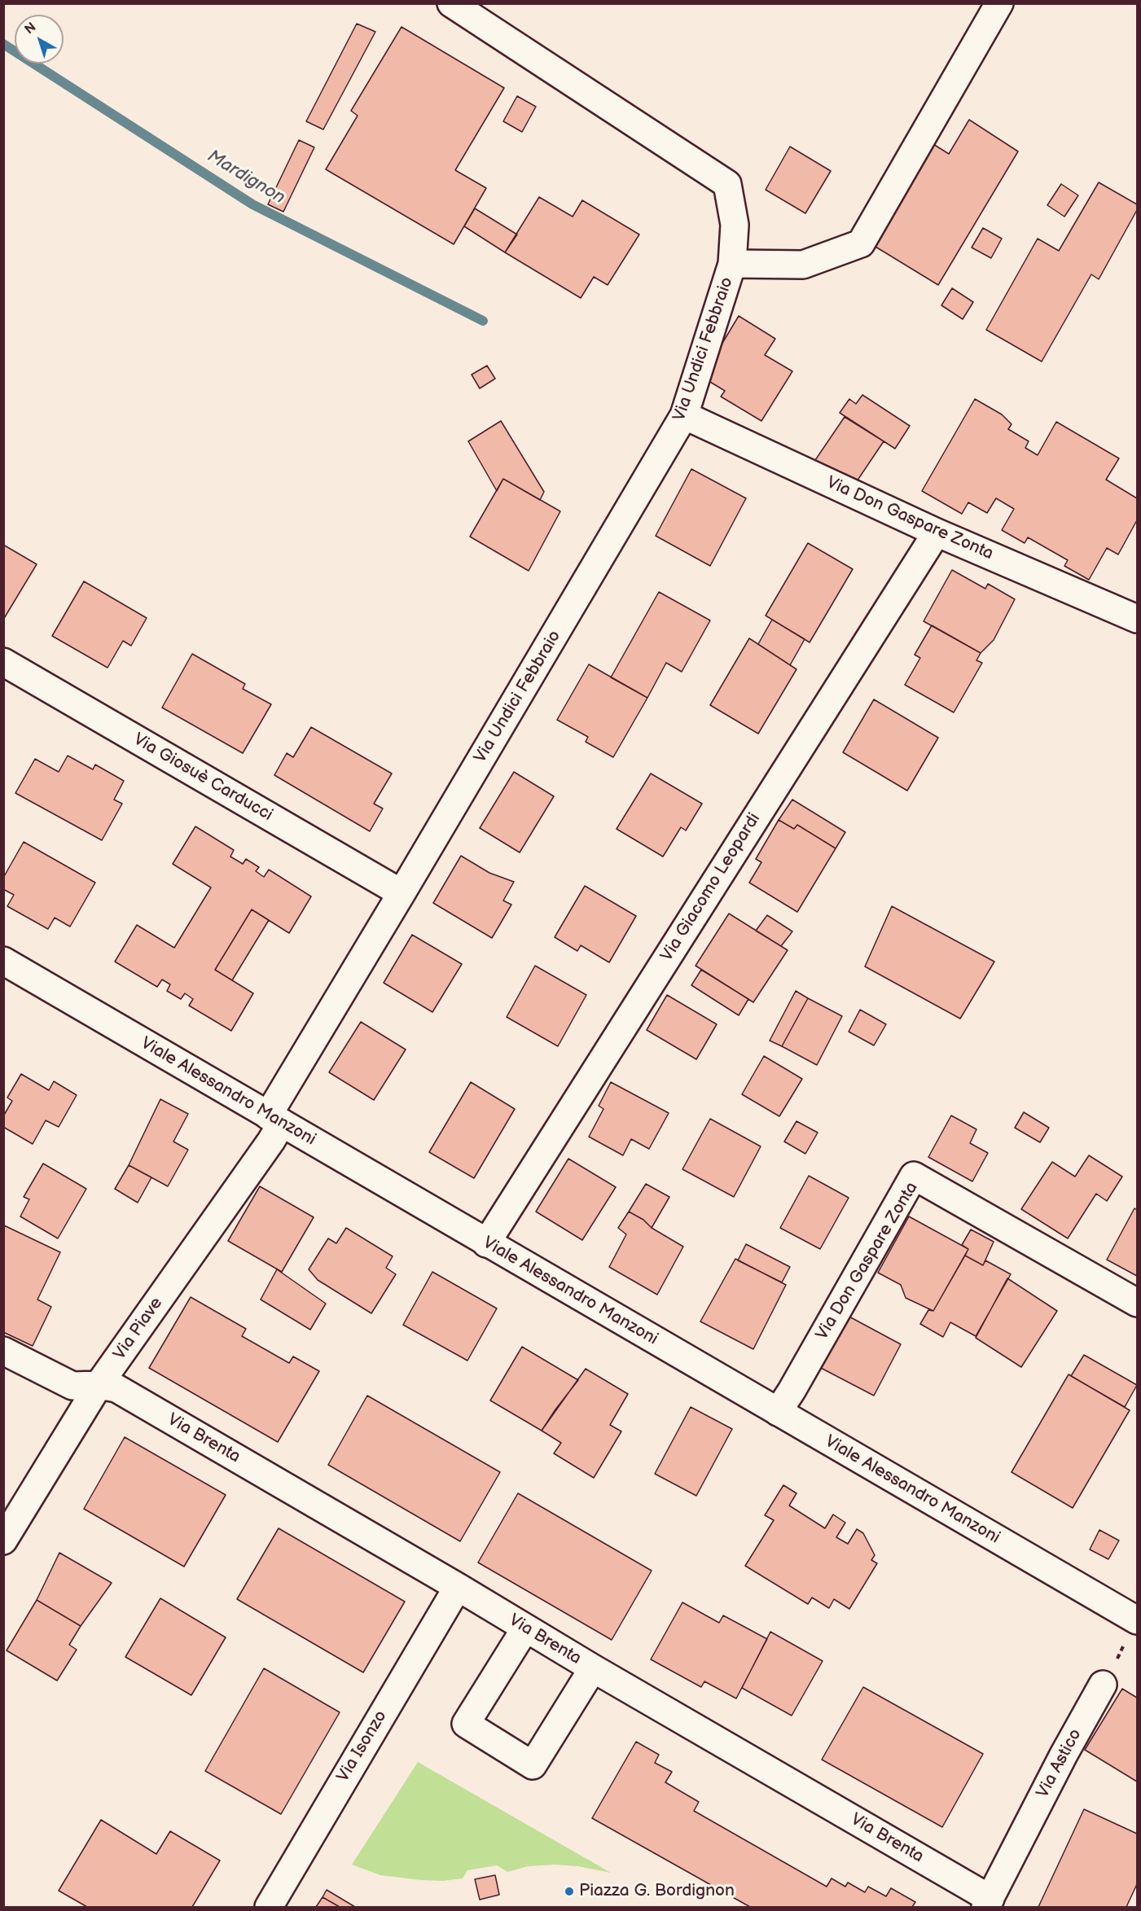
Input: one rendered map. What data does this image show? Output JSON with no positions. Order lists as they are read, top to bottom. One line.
{"streets":{"street":["Via Undici Febbraio","Via Don Gaspare Zonta","Via Giosuè Carducci","Via Giacomo Leopardi","Viale Alessandro Manzoni","Via Piave","Via Brenta","Via Isonzo","Via Astico"]},"crossings":[["Via Undici Febbraio","Via Don Gaspare Zonta"],["Via Undici Febbraio","Via Giosuè Carducci"],["Via Undici Febbraio","Viale Alessandro Manzoni"],["Via Undici Febbraio","Via Piave"],["Via Don Gaspare Zonta","Via Giacomo Leopardi"],["Via Don Gaspare Zonta","Viale Alessandro Manzoni"],["Via Giacomo Leopardi","Viale Alessandro Manzoni"],["Viale Alessandro Manzoni","Via Piave"],["Via Piave","Via Brenta"],["Via Brenta","Via Isonzo"],["Via Brenta","Via Astico"]],"water":["Mardignon"],"places":["Piazza G. Bordignon"],"north":"top left"}
